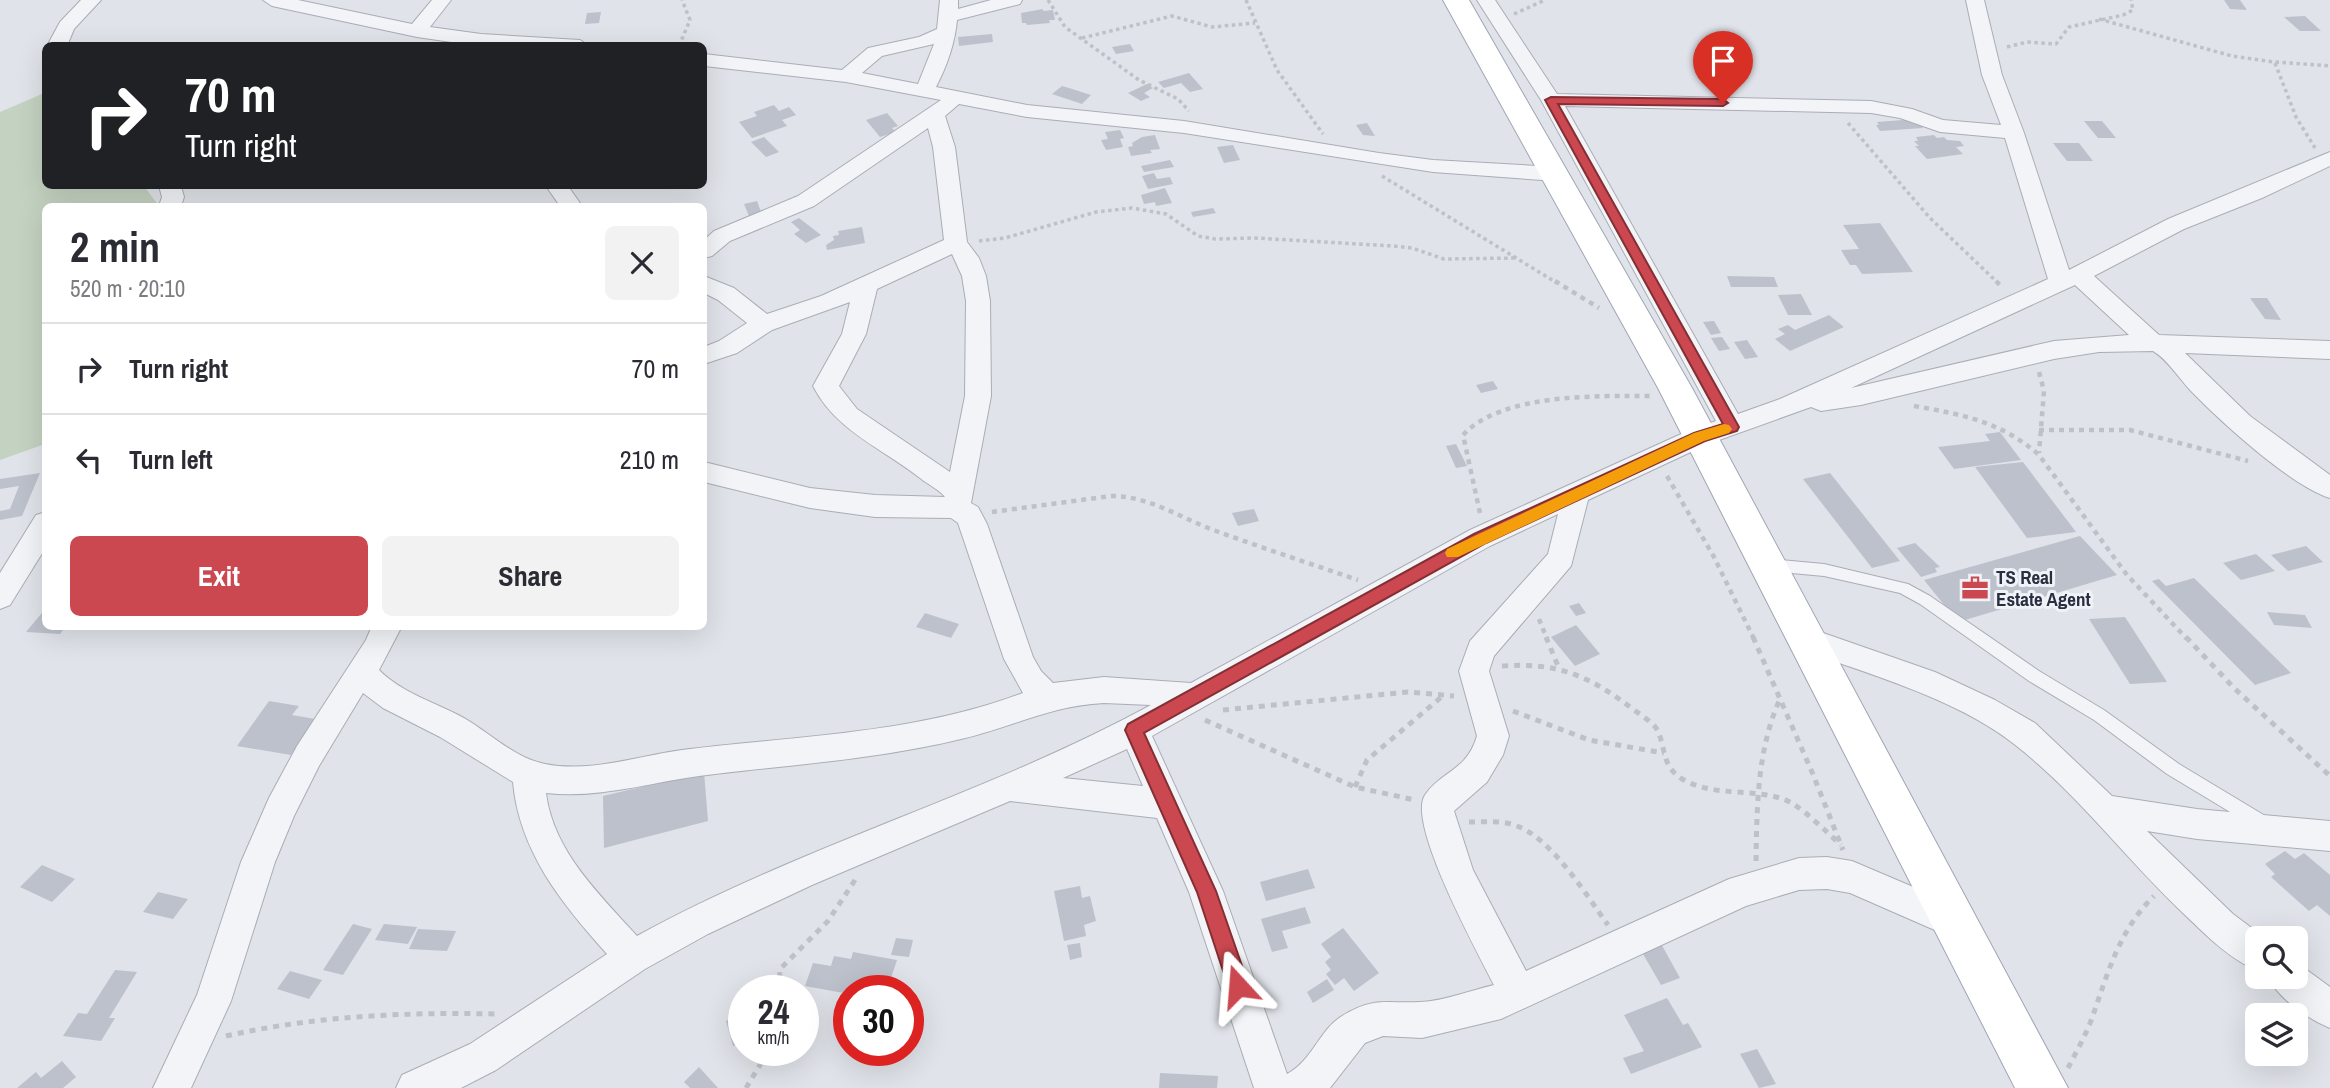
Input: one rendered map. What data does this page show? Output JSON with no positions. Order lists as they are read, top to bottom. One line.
{"places":{"office":["TS Real Estate Agent"]},"page":{"turn":["70 m","Turn right"],"heading":["2 min","520 m · 20:10"],"list":[{"name":"Turn right","value":"70 m"},{"name":"Turn left","value":"210 m"}],"buttons":["Exit","Share"],"speed":"24 km/h","limit":"30"}}
